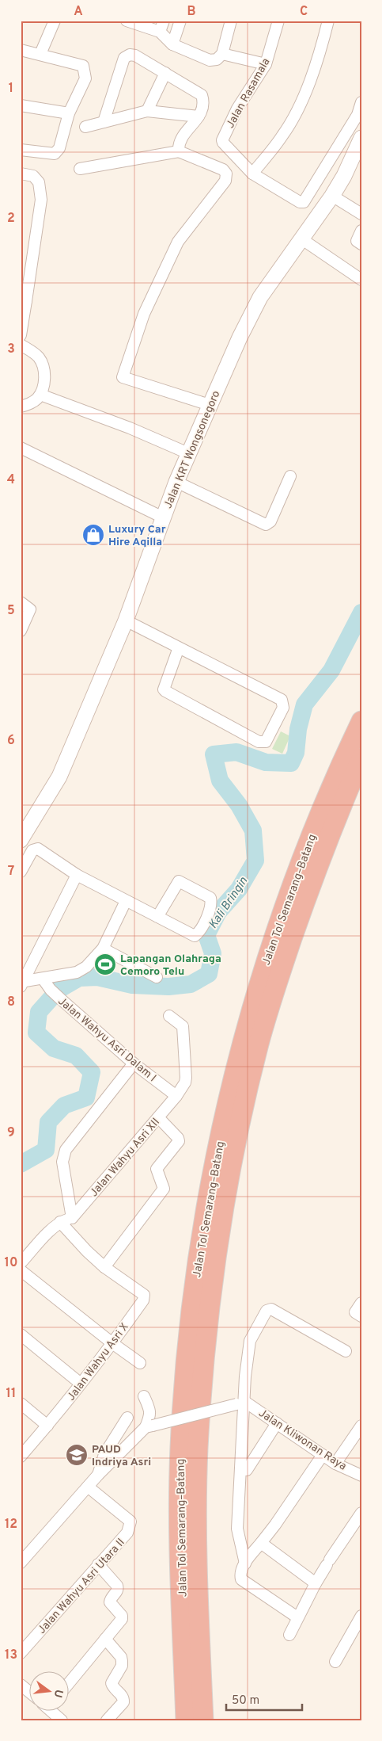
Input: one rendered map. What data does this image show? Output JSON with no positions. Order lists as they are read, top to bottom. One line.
{"streets":{"highway":["Jalan Tol Semarang–Batang"],"street":["Jalan Rasamala","Jalan KRT Wongsonegoro","Jalan Wahyu Asri Dalam I","Jalan Wahyu Asri XII","Jalan Wahyu Asri X","Jalan Kliwonan Raya","Jalan Wahyu Asri Utara II"]},"crossings":[["Jalan Wahyu Asri Dalam I","Jalan Wahyu Asri XII"]],"water":["Kali Bringin"],"places":{"shop":["Luxury Car Hire Aqilla"],"sports":["Lapangan Olahraga Cemoro Telu"],"school or university":["PAUD Indriya Asri"]},"scale_bar":"50 m","north":"right","grid":{"columns":["A","B","C"],"rows":["1","2","3","4","5","6","7","8","9","10","11","12","13"]}}
